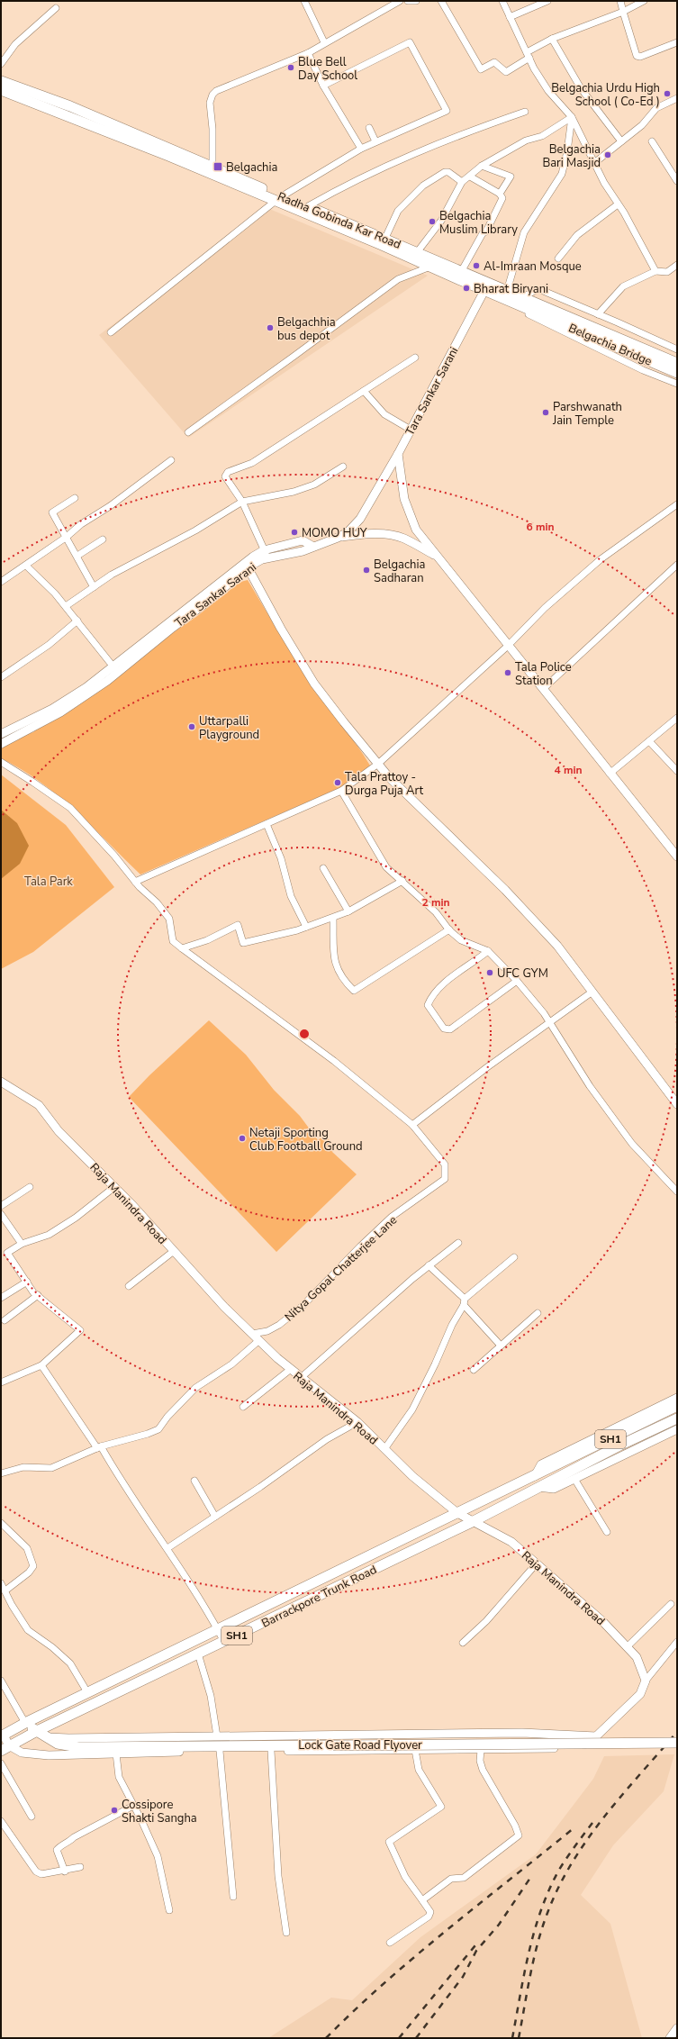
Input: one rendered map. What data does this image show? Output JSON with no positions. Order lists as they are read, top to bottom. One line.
{"streets":{"main road":["Radha Gobinda Kar Road","Belgachia Bridge","SH1","Barrackpore Trunk Road","Lock Gate Road Flyover"],"street":["Tara Sankar Sarani","Raja Manindra Road","Nitya Gopal Chatterjee Lane"]},"crossings":[["Raja Manindra Road","Nitya Gopal Chatterjee Lane"],["Raja Manindra Road","Barrackpore Trunk Road"],["SH1","Barrackpore Trunk Road"],["Barrackpore Trunk Road","Lock Gate Road Flyover"]],"parks":["Tala Park"],"places":{"other":["Blue Bell Day School","Belgachia Urdu High School ( Co-Ed )","Belgachia Bari Masjid","Belgachia Muslim Library","Al-Imraan Mosque","Bharat Biryani","Belgachhia bus depot","Parshwanath Jain Temple","MOMO HUY","Belgachia Sadharan","Tala Police Station","Uttarpalli Playground","Tala Prattoy - Durga Puja Art","UFC GYM","Netaji Sporting Club Football Ground","Cossipore Shakti Sangha"],"transit":["Belgachia"]},"rings":["6 min","4 min","2 min"]}
